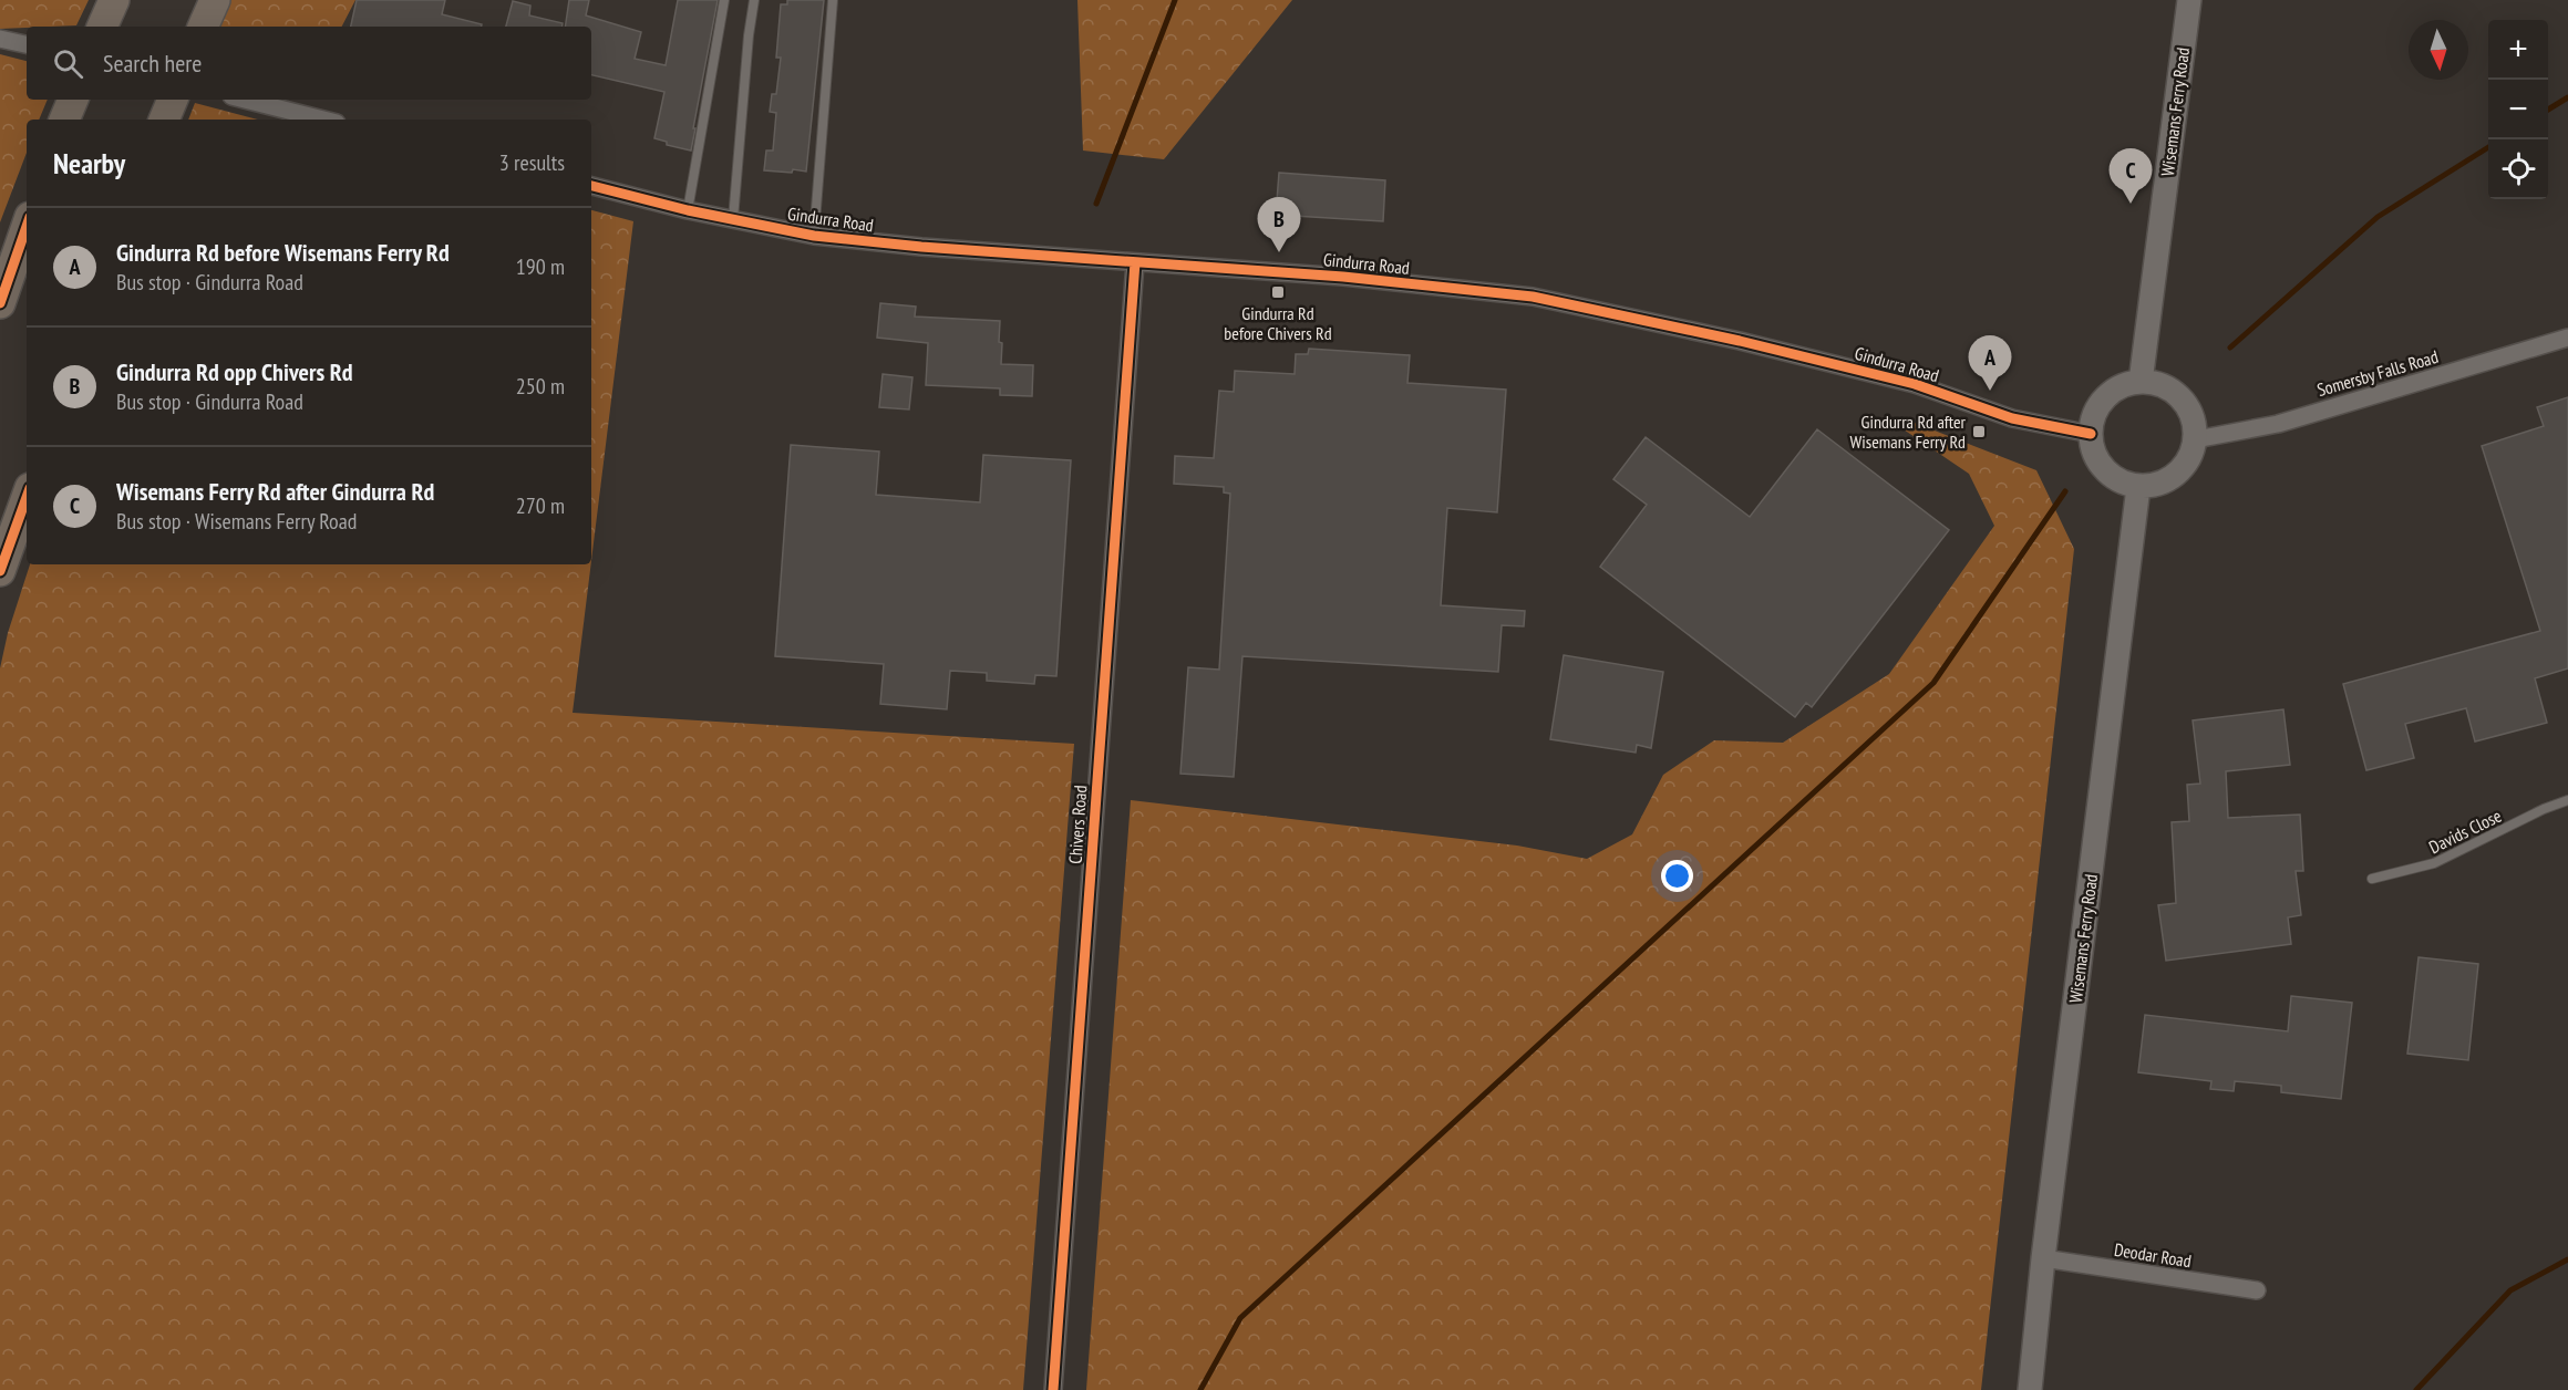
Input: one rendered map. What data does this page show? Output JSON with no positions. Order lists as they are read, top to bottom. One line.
{"streets":{"main road":["Wisemans Ferry Road"],"street":["Gindurra Road","Somersby Falls Road","Chivers Road","Deodar Road"],"lane":["Davids Close"]},"crossings":[["Wisemans Ferry Road","Gindurra Road"],["Wisemans Ferry Road","Somersby Falls Road"],["Wisemans Ferry Road","Deodar Road"],["Gindurra Road","Somersby Falls Road"],["Gindurra Road","Chivers Road"]],"places":{"transit":["Gindurra Rd before Chivers Rd","Gindurra Rd after Wisemans Ferry Rd"]},"north":"bottom","page":{"map_buttons":["+","−"],"search":"Search here","heading":["Nearby","3 results"],"pins":["C","B","A"],"list":[{"mark":"A","name":"Gindurra Rd before Wisemans Ferry Rd","note":"Bus stop · Gindurra Road","value":"190 m"},{"mark":"B","name":"Gindurra Rd opp Chivers Rd","note":"Bus stop · Gindurra Road","value":"250 m"},{"mark":"C","name":"Wisemans Ferry Rd after Gindurra Rd","note":"Bus stop · Wisemans Ferry Road","value":"270 m"}]}}
